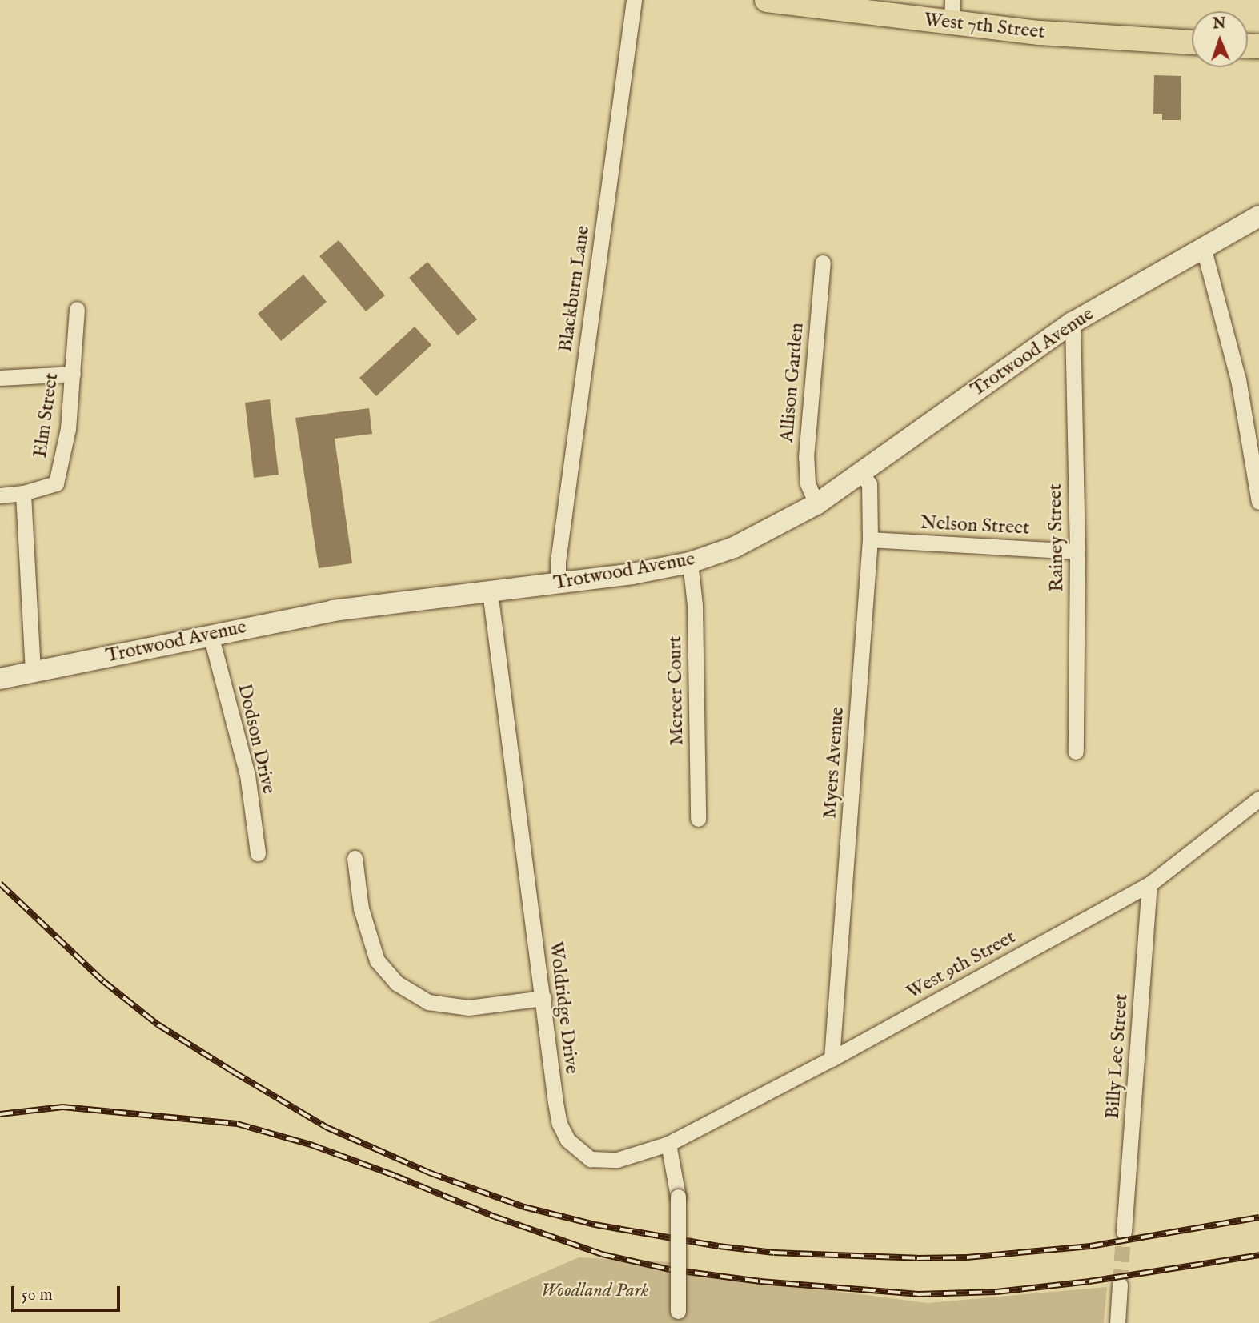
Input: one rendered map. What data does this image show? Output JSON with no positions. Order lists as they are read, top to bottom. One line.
{"streets":{"main road":["West 7th Street","Trotwood Avenue"],"street":["Blackburn Lane","Allison Garden","Elm Street","Nelson Street","Rainey Street","Mercer Court","Dodson Drive","Myers Avenue","West 9th Street","Woldridge Drive","Billy Lee Street"]},"crossings":[["Blackburn Lane","Trotwood Avenue"],["Trotwood Avenue","Allison Garden"],["Trotwood Avenue","Rainey Street"],["Trotwood Avenue","Mercer Court"],["Trotwood Avenue","Dodson Drive"],["Trotwood Avenue","Myers Avenue"],["Trotwood Avenue","Woldridge Drive"],["Nelson Street","Rainey Street"],["Nelson Street","Myers Avenue"],["Myers Avenue","West 9th Street"],["West 9th Street","Woldridge Drive"],["West 9th Street","Billy Lee Street"]],"parks":["Woodland Park"],"scale_bar":"50 m","north":"top"}
